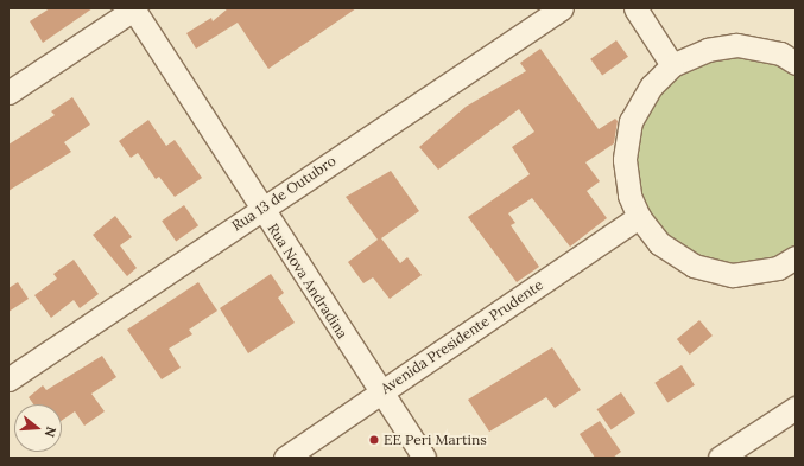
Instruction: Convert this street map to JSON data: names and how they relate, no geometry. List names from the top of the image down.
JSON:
{
  "streets": {
    "street": ["Rua 13 de Outubro", "Rua Nova Andradina", "Avenida Presidente Prudente"]
  },
  "crossings": [
    ["Rua 13 de Outubro", "Rua Nova Andradina"],
    ["Rua Nova Andradina", "Avenida Presidente Prudente"]
  ],
  "places": ["EE Peri Martins"],
  "north": "right"
}
